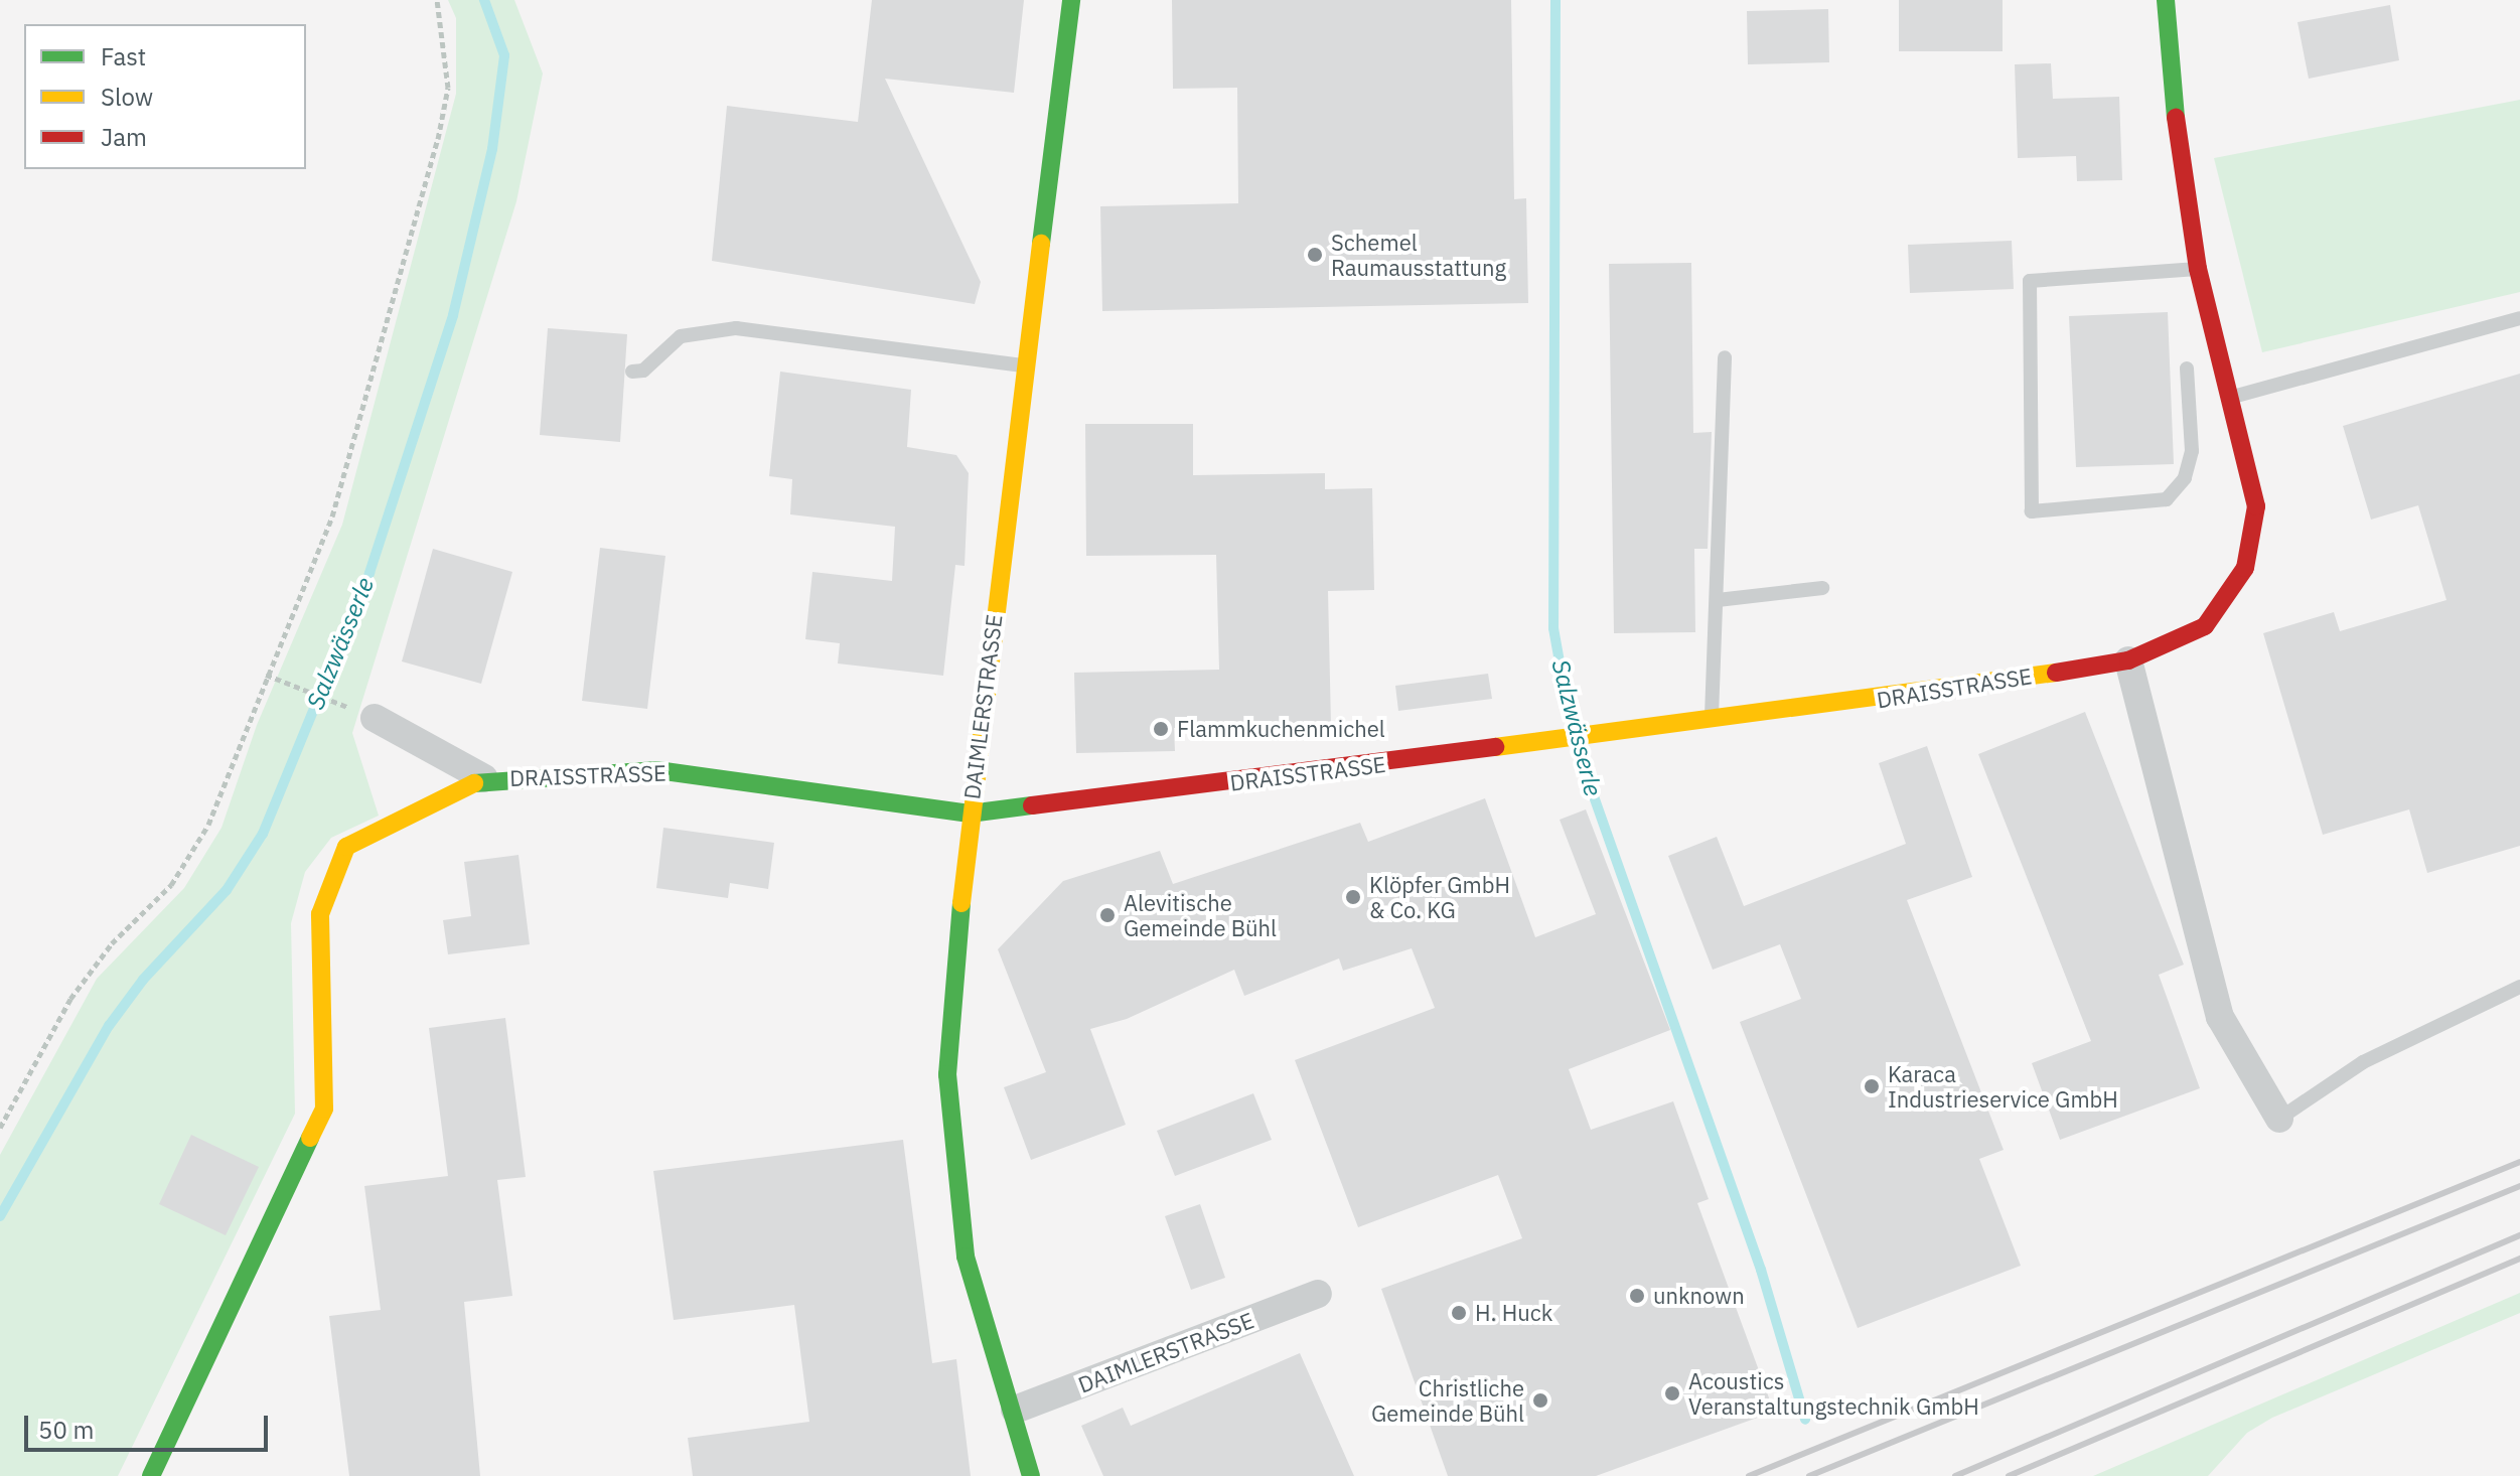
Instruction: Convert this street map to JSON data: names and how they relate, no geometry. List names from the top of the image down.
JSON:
{
  "streets": {
    "street": ["DRAISSTRASSE", "DAIMLERSTRASSE"]
  },
  "crossings": [
    ["DRAISSTRASSE", "DAIMLERSTRASSE"]
  ],
  "water": ["Salzwässerle"],
  "places": [
    "Schemel Raumausstattung",
    "Flammkuchenmichel",
    "Klöpfer GmbH & Co. KG",
    "Alevitische Gemeinde Bühl",
    "Karaca Industrieservice GmbH",
    "unknown",
    "H. Huck",
    "Acoustics Veranstaltungstechnik GmbH",
    "Christliche Gemeinde Bühl"
  ],
  "legend": ["Fast", "Slow", "Jam"],
  "scale_bar": "50 m"
}
